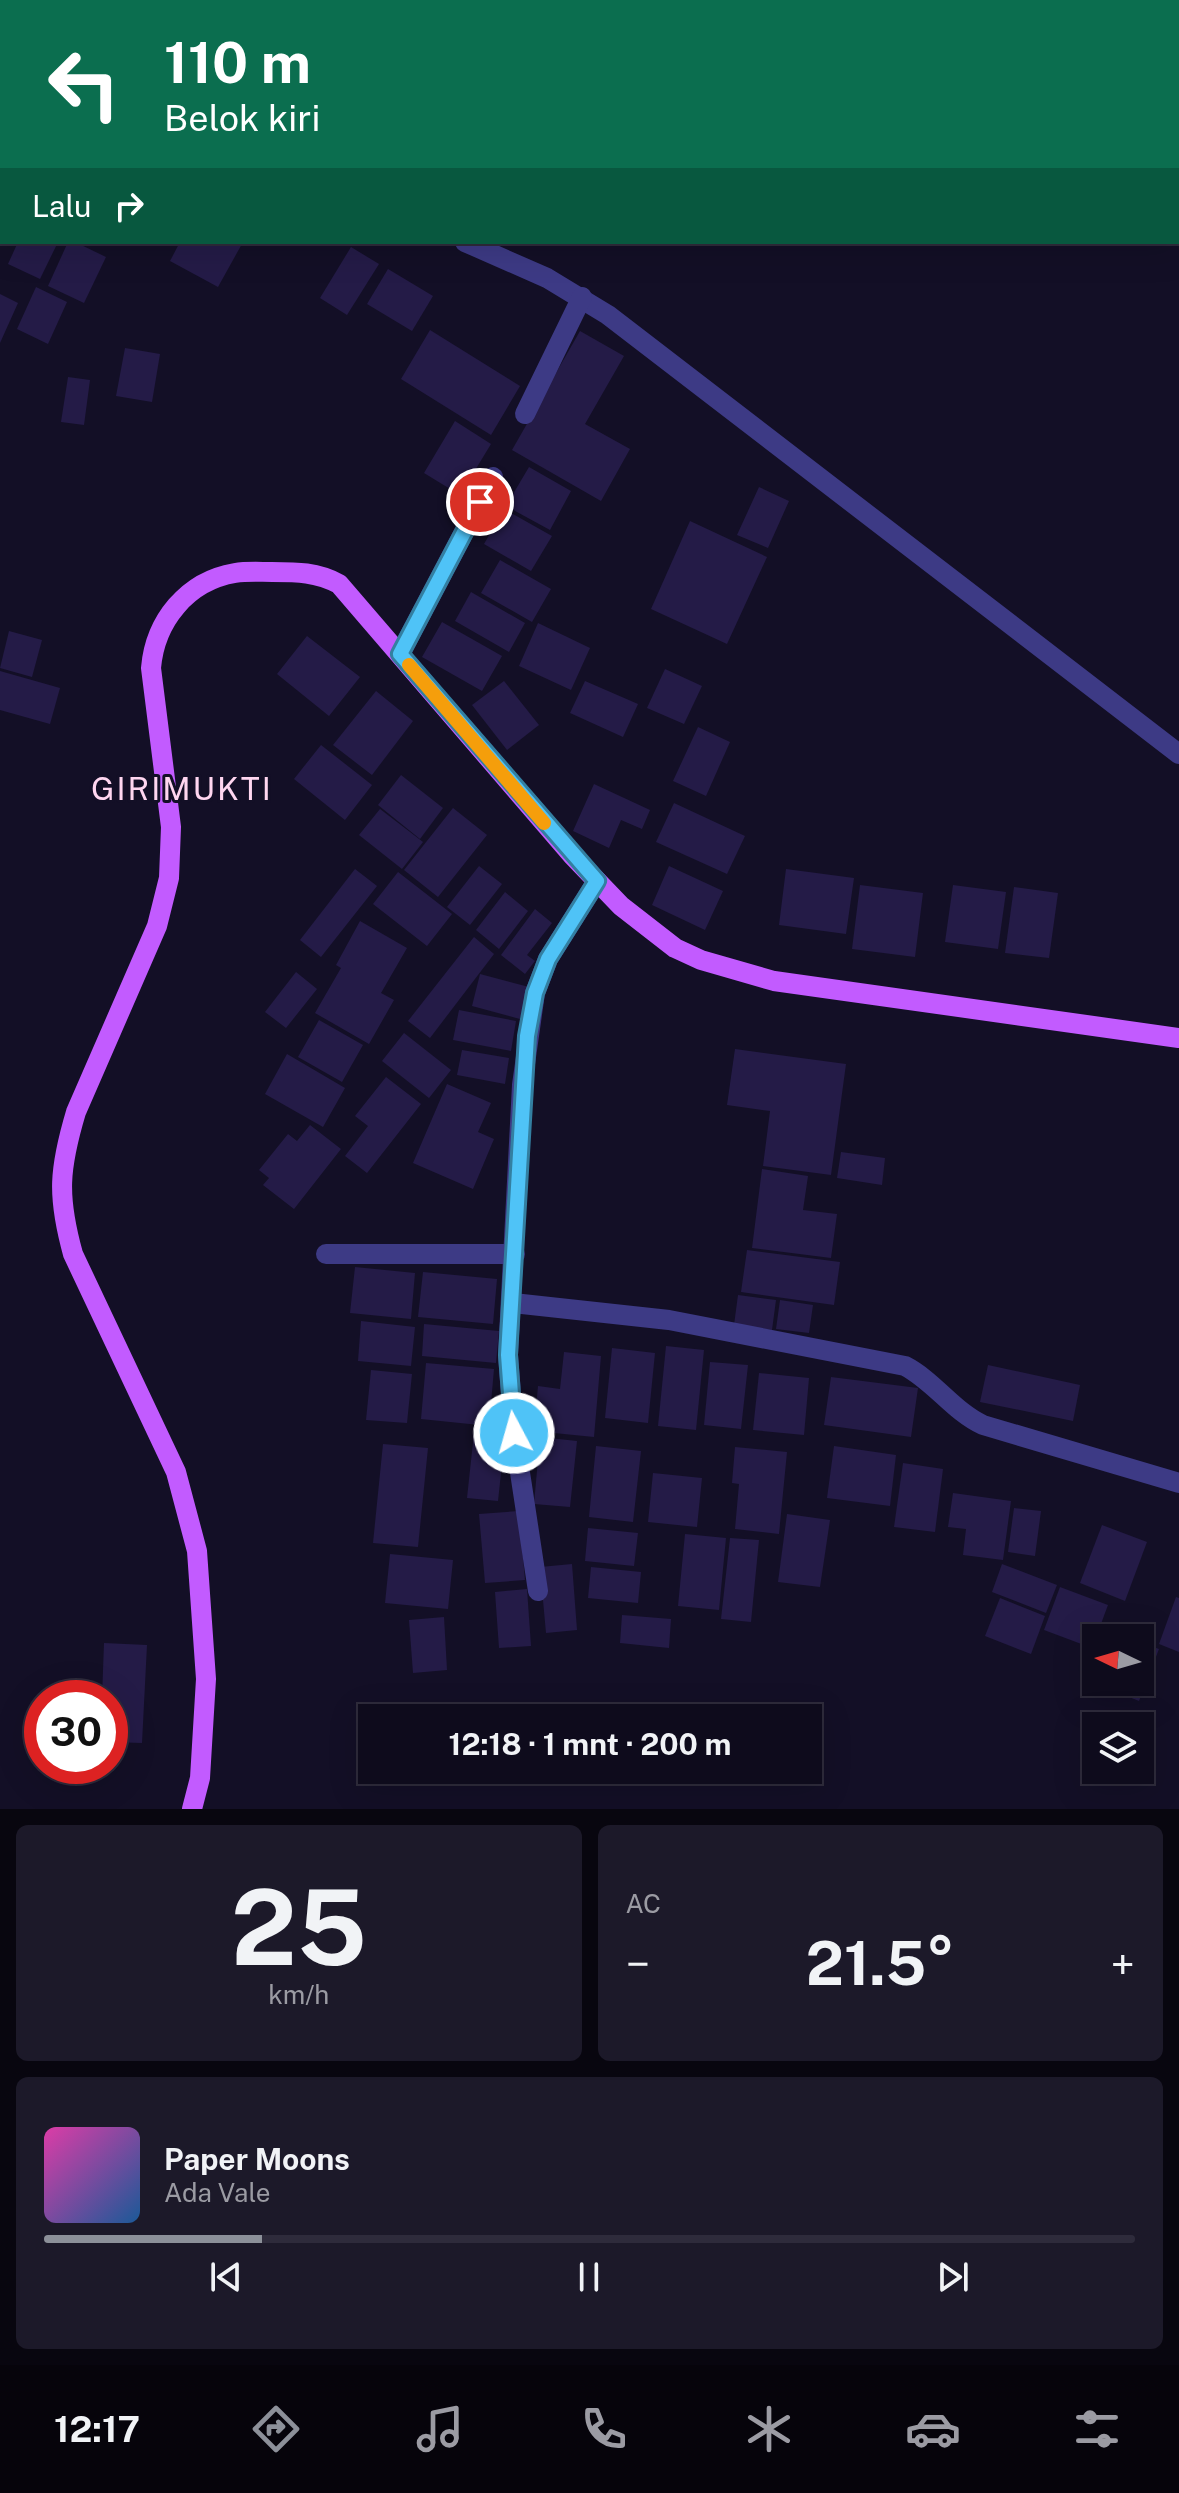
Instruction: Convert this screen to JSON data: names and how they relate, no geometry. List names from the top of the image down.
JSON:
{
  "districts": ["GIRIMUKTI"],
  "north": "left",
  "page": {
    "turn": ["110 m", "Belok kiri"],
    "then": "Lalu",
    "limit": "30",
    "trip": "12:18 · 1 mnt · 200 m",
    "tile": [
      ["25", "km/h"],
      "AC"
    ],
    "heat": ["−", "21.5°", "+"],
    "song": ["Paper Moons", "Ada Vale"],
    "tabs": "12:17"
  }
}
